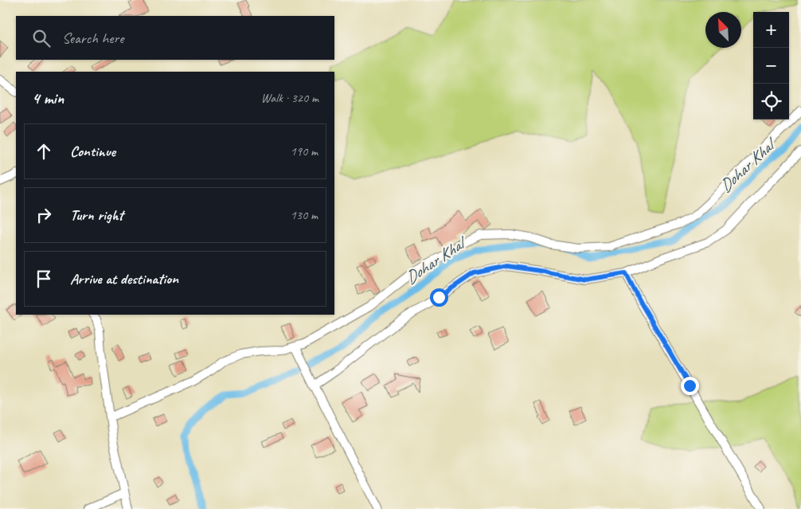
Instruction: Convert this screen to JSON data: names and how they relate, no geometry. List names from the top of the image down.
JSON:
{
  "water": ["Dohar Khal"],
  "north": "top left",
  "page": {
    "map_buttons": ["+", "−"],
    "search": "Search here",
    "heading": ["4 min", "Walk · 320 m"],
    "list": [
      ["Continue", "190 m"],
      ["Turn right", "130 m"],
      "Arrive at destination"
    ]
  }
}
